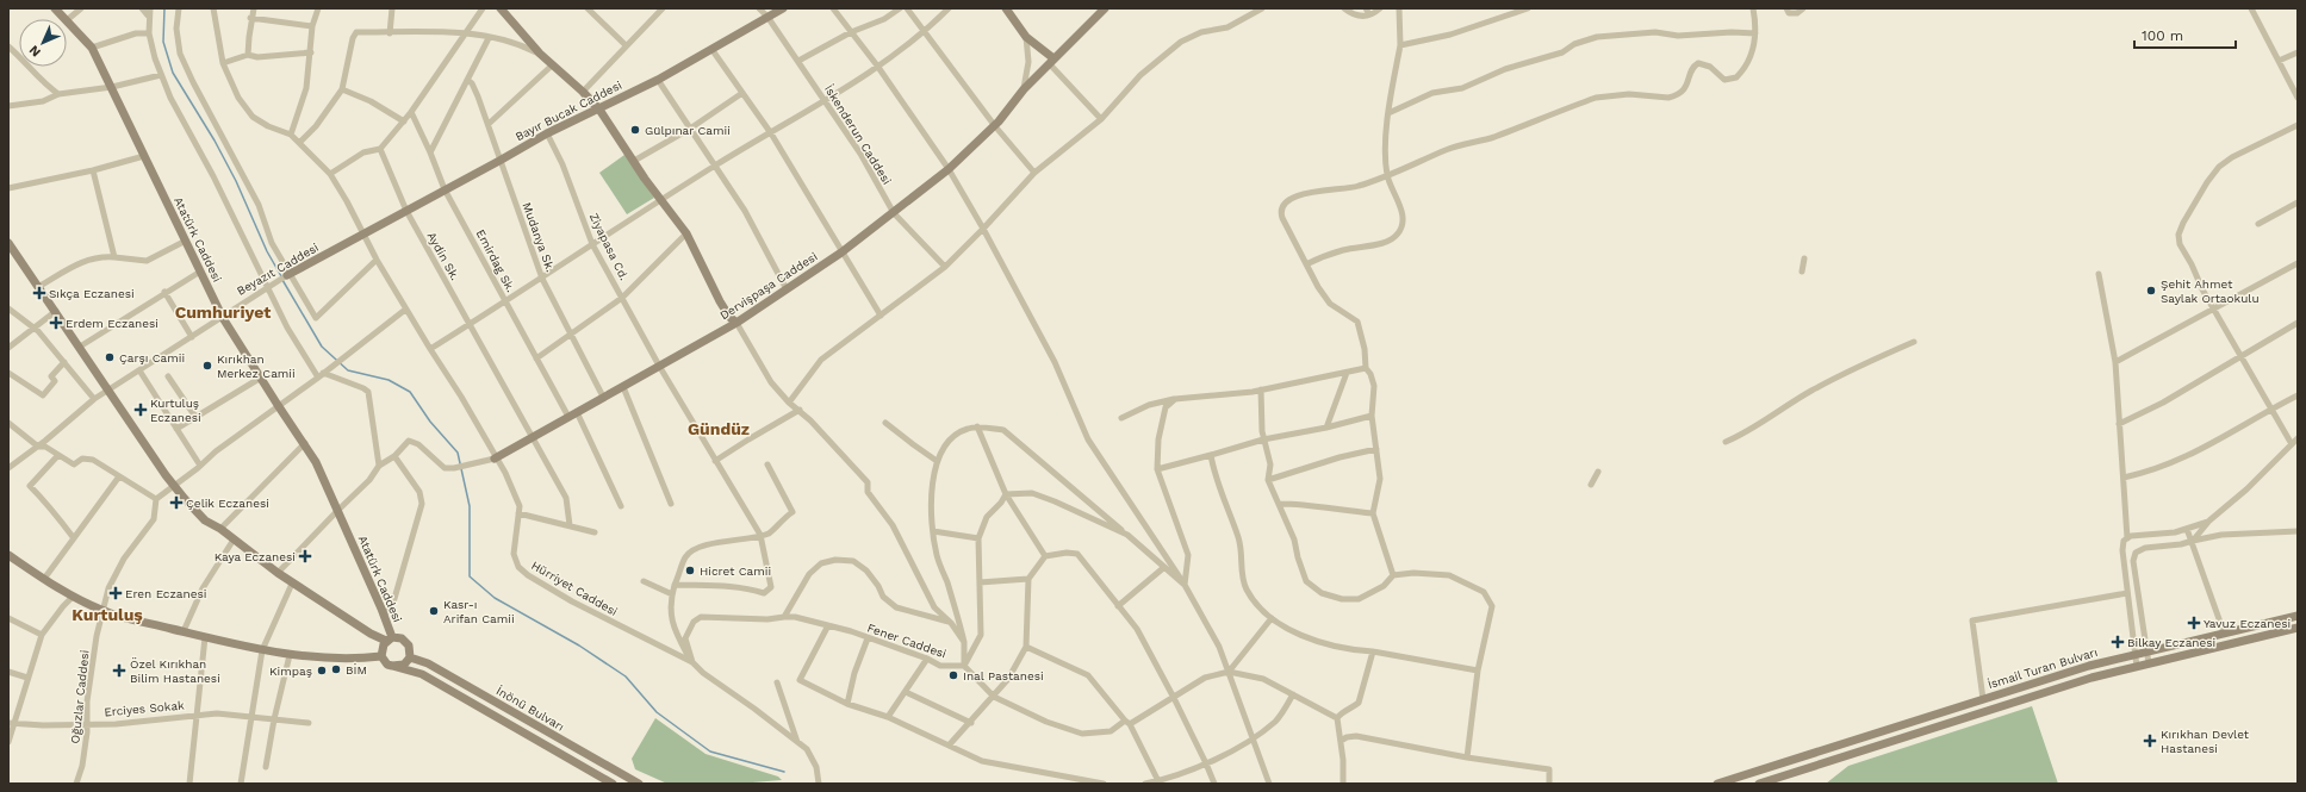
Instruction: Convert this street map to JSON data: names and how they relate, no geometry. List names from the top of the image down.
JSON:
{
  "streets": {
    "main road": [
      "Bayır Bucak Caddesi",
      "Atatürk Caddesi",
      "Beyazıt Caddesi",
      "Dervişpaşa Caddesi",
      "İsmail Turan Bulvarı",
      "İnönü Bulvarı"
    ],
    "street": [
      "İskenderun Caddesi",
      "Mudanya Sk.",
      "Ziyapasa Cd.",
      "Aydin Sk.",
      "Emirdag Sk.",
      "Hürriyet Caddesi",
      "Fener Caddesi",
      "Oğuzlar Caddesi",
      "Erciyes Sokak"
    ]
  },
  "crossings": [
    ["Bayır Bucak Caddesi", "İskenderun Caddesi"],
    ["Bayır Bucak Caddesi", "Mudanya Sk."],
    ["Bayır Bucak Caddesi", "Ziyapasa Cd."],
    ["Bayır Bucak Caddesi", "Aydin Sk."],
    ["Bayır Bucak Caddesi", "Emirdag Sk."],
    ["Bayır Bucak Caddesi", "Beyazıt Caddesi"],
    ["Bayır Bucak Caddesi", "Hürriyet Caddesi"],
    ["İskenderun Caddesi", "Dervişpaşa Caddesi"],
    ["Mudanya Sk.", "Dervişpaşa Caddesi"],
    ["Atatürk Caddesi", "Beyazıt Caddesi"],
    ["Atatürk Caddesi", "İnönü Bulvarı"],
    ["Ziyapasa Cd.", "Dervişpaşa Caddesi"],
    ["Aydin Sk.", "Dervişpaşa Caddesi"],
    ["Emirdag Sk.", "Dervişpaşa Caddesi"],
    ["Beyazıt Caddesi", "Hürriyet Caddesi"],
    ["Dervişpaşa Caddesi", "Hürriyet Caddesi"],
    ["Hürriyet Caddesi", "Fener Caddesi"],
    ["Oğuzlar Caddesi", "Erciyes Sokak"]
  ],
  "districts": ["Cumhuriyet", "Gündüz", "Kurtuluş"],
  "places": {
    "other": [
      "Gülpınar Camii",
      "Şehit Ahmet Saylak Ortaokulu",
      "Çarşı Camii",
      "Kırıkhan Merkez Camii",
      "Hicret Camii",
      "Kasr-ı Arifan Camii",
      "BİM",
      "Kimpaş",
      "Inal Pastanesi"
    ],
    "health": [
      "Sıkça Eczanesi",
      "Erdem Eczanesi",
      "Kurtuluş Eczanesi",
      "Çelik Eczanesi",
      "Kaya Eczanesi",
      "Eren Eczanesi",
      "Yavuz Eczanesi",
      "Bilkay Eczanesi",
      "Özel Kırıkhan Bilim Hastanesi",
      "Kırıkhan Devlet Hastanesi"
    ]
  },
  "scale_bar": "100 m",
  "north": "bottom left"
}
